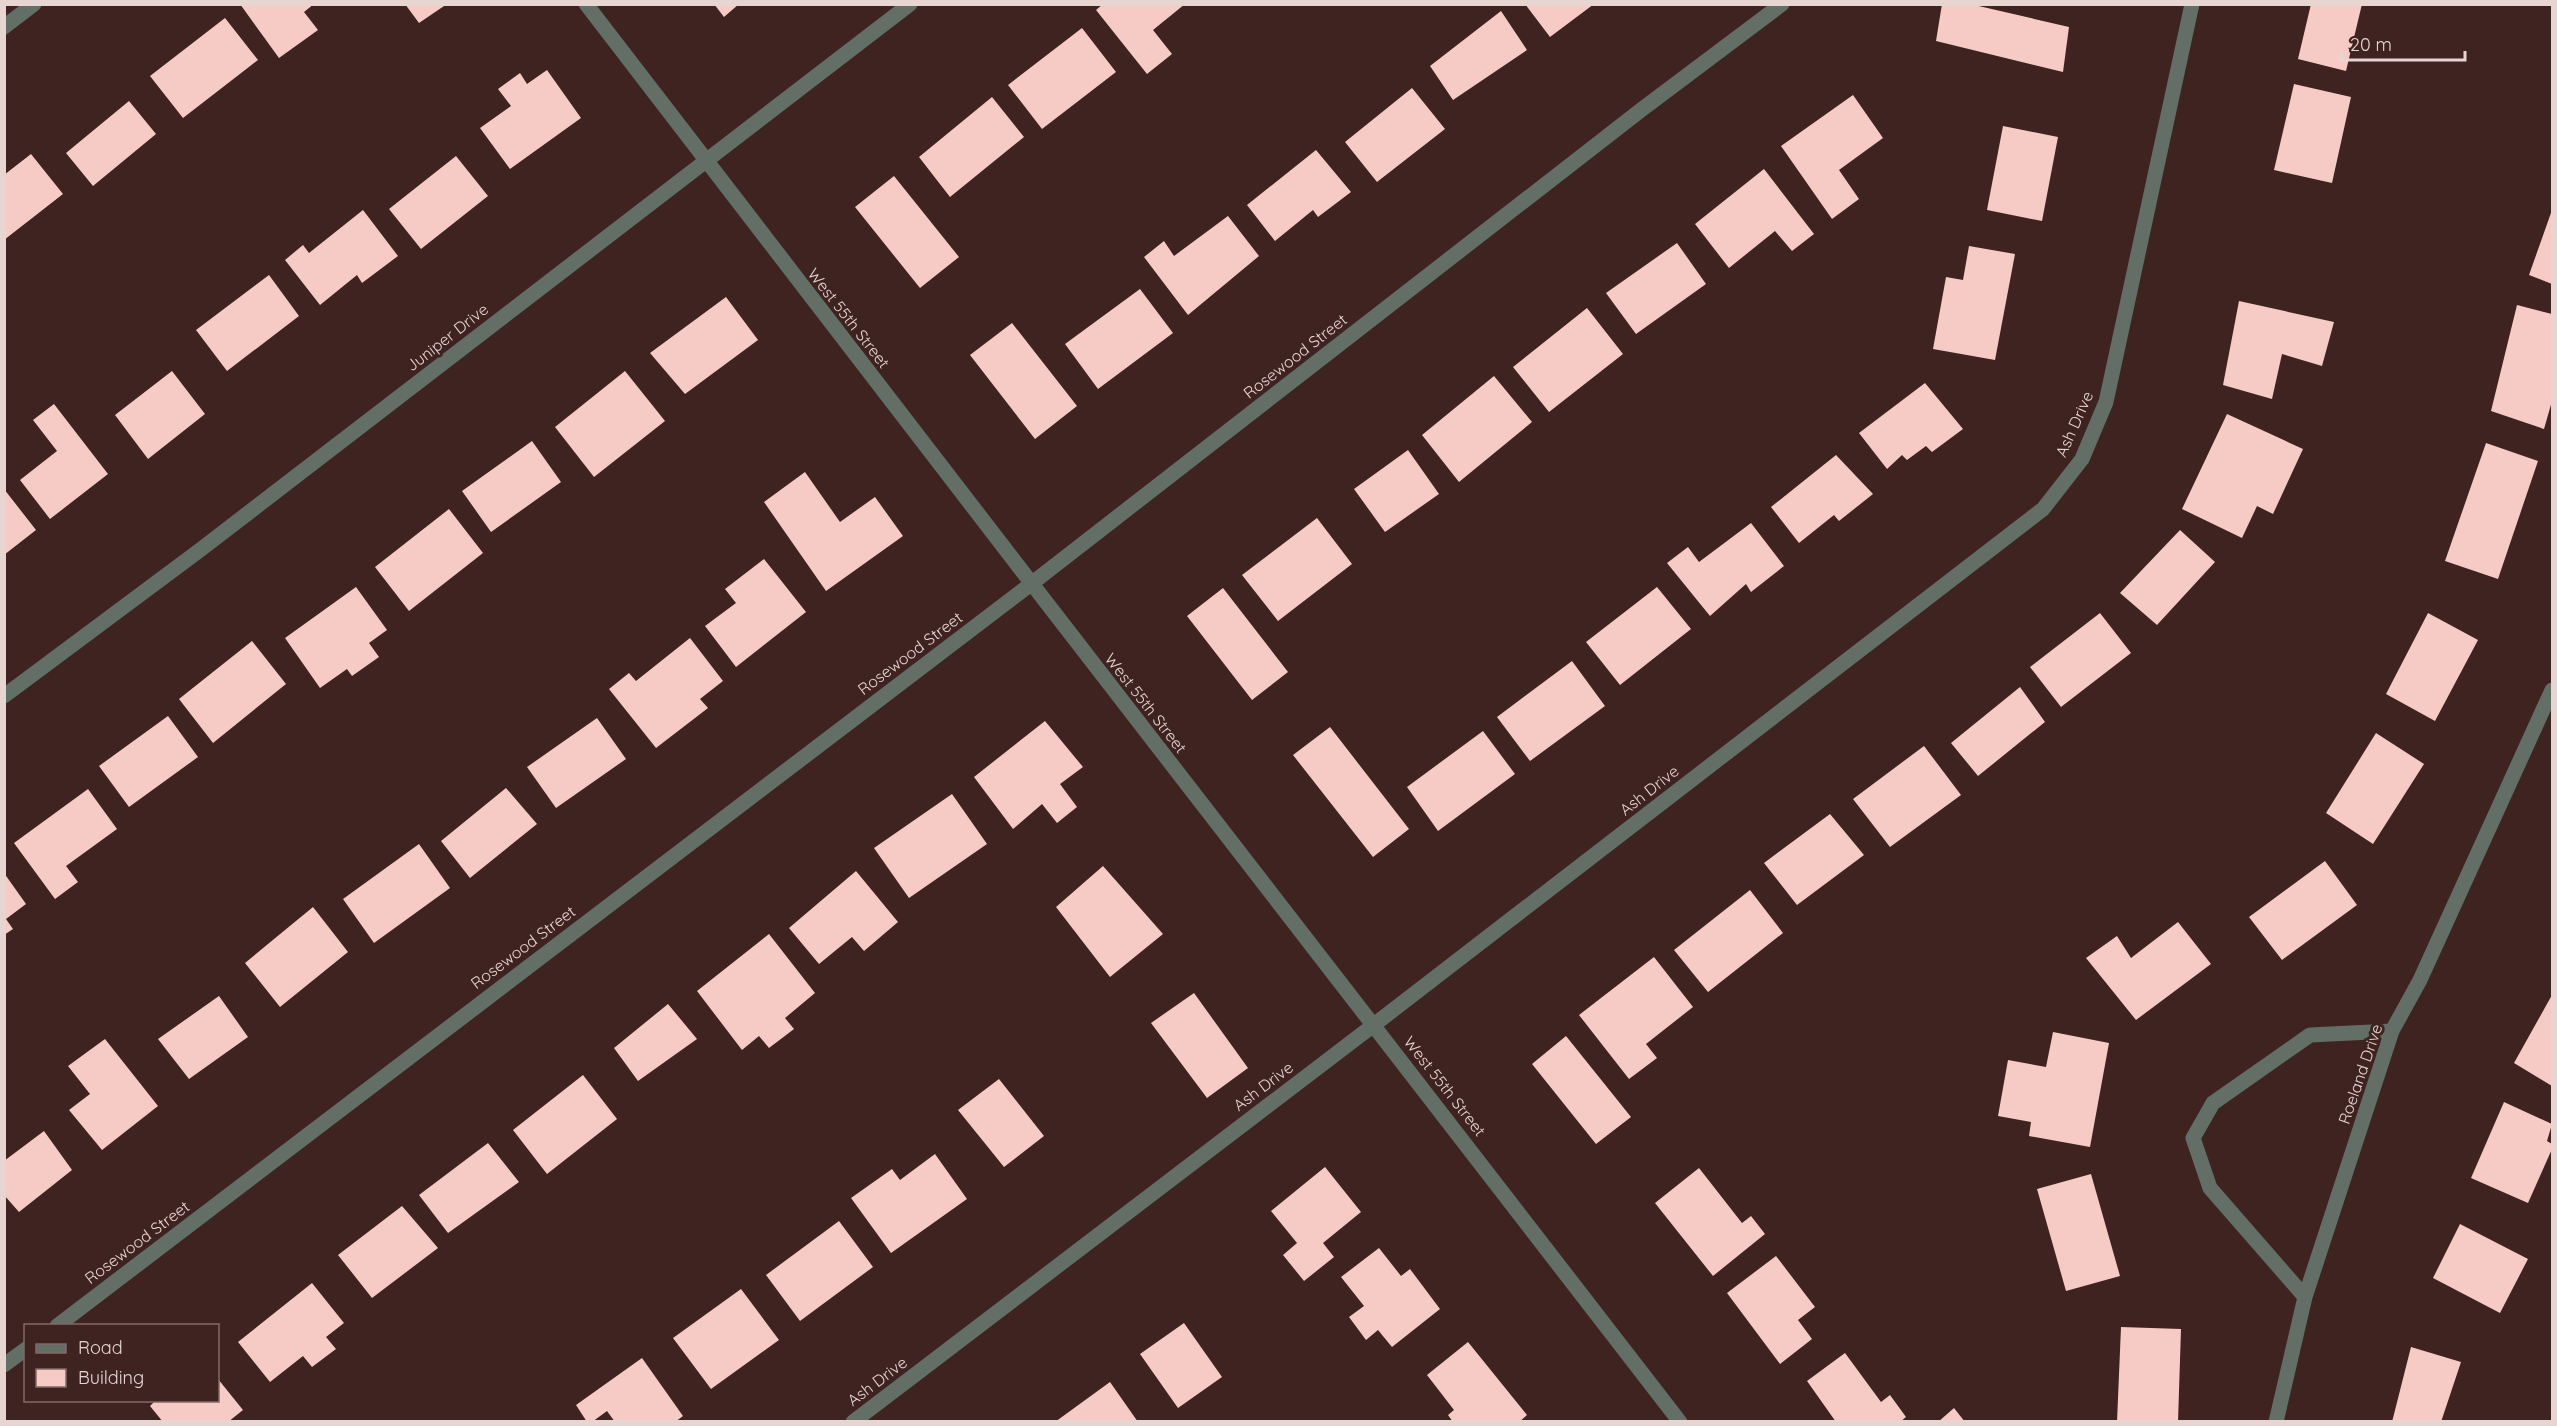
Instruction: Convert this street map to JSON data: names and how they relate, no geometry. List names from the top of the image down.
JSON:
{
  "streets": {
    "street": [
      "West 55th Street",
      "Juniper Drive",
      "Rosewood Street",
      "Ash Drive",
      "Roeland Drive"
    ]
  },
  "crossings": [
    ["West 55th Street", "Juniper Drive"],
    ["West 55th Street", "Rosewood Street"],
    ["West 55th Street", "Ash Drive"]
  ],
  "legend": ["Road", "Building"],
  "scale_bar": "20 m"
}
